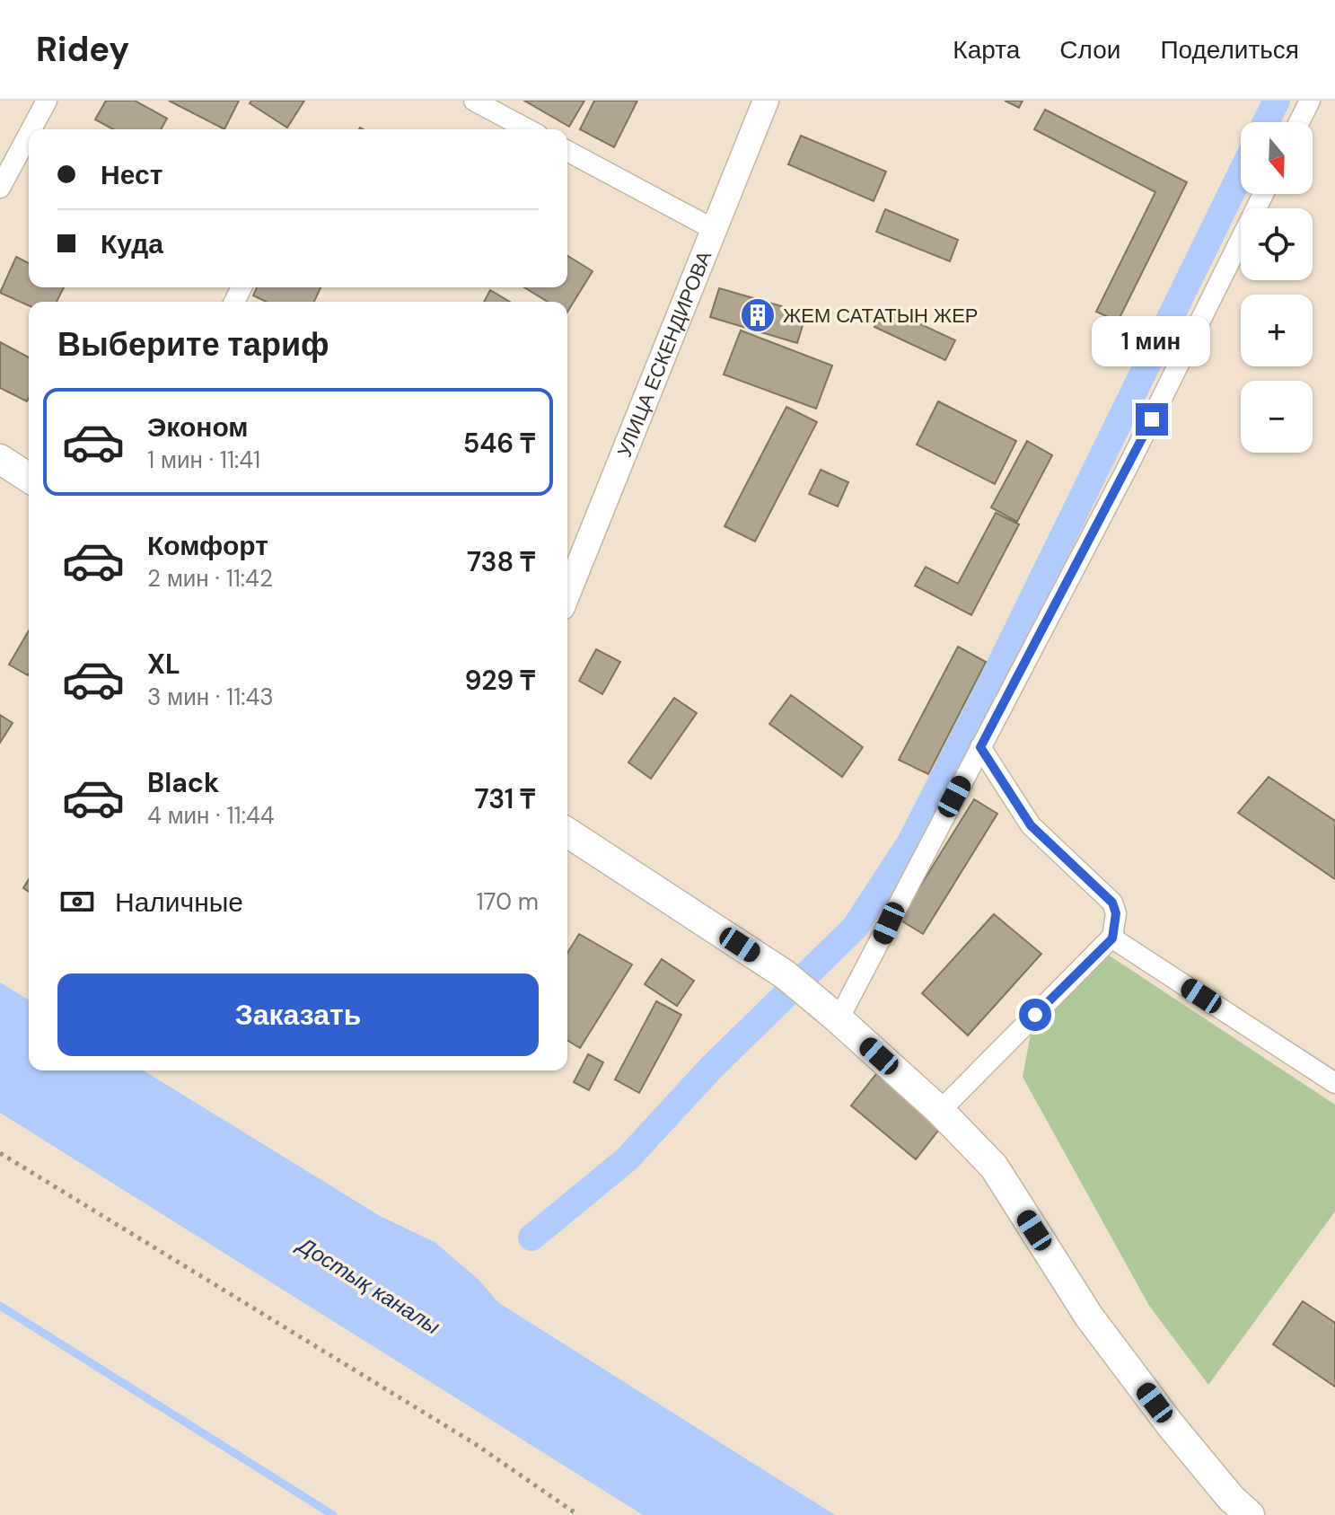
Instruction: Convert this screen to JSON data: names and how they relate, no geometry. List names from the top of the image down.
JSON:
{
  "streets": {
    "street": ["УЛИЦА ЕСКЕНДИРОВА"]
  },
  "water": ["Достық каналы"],
  "places": {
    "building": ["ЖЕМ САТАТЫН ЖЕР"]
  },
  "north": "bottom",
  "page": {
    "header": "Ridey",
    "nav": ["Карта", "Слои", "Поделиться"],
    "map_buttons": ["+", "−"],
    "banner": ["Нест", "Куда"],
    "heading": "Выберите тариф",
    "bubble": "1 мин",
    "list": [
      {
        "name": "Эконом",
        "note": "1 мин · 11:41",
        "value": "546 ₸"
      },
      {
        "name": "Комфорт",
        "note": "2 мин · 11:42",
        "value": "738 ₸"
      },
      {
        "name": "XL",
        "note": "3 мин · 11:43",
        "value": "929 ₸"
      },
      {
        "name": "Black",
        "note": "4 мин · 11:44",
        "value": "731 ₸"
      }
    ],
    "pay": ["Наличные", "170 m"],
    "buttons": "Заказать"
  }
}
